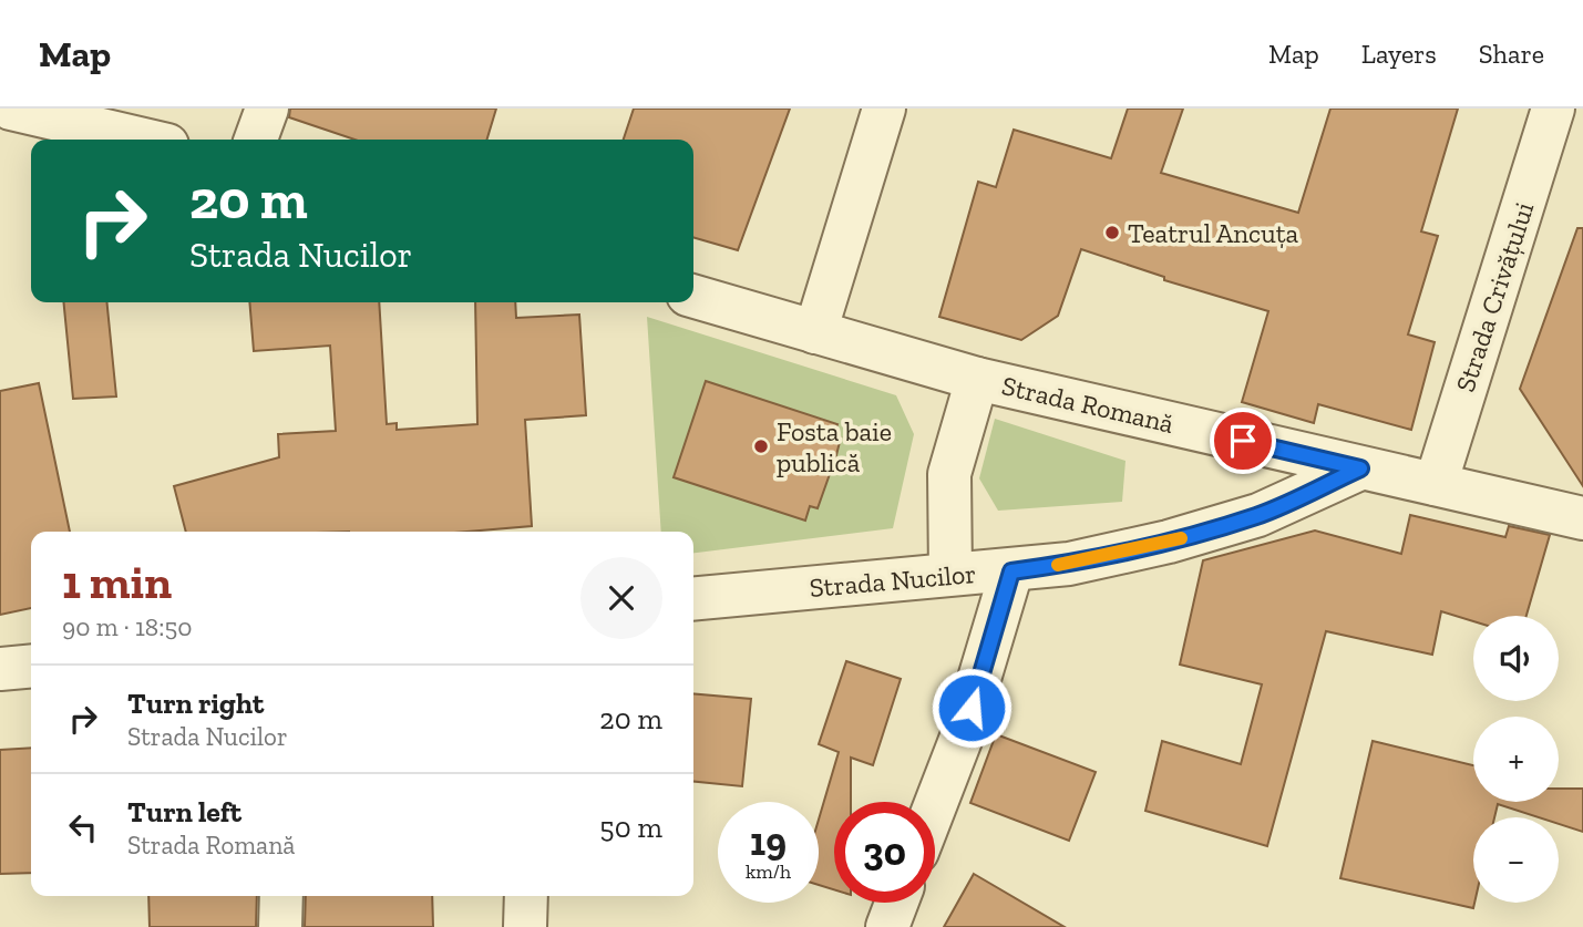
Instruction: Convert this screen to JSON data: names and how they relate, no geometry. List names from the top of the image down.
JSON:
{
  "streets": {
    "street": ["Strada Crivățului", "Strada Romană", "Strada Nucilor"]
  },
  "crossings": [
    ["Strada Crivățului", "Strada Romană"],
    ["Strada Romană", "Strada Nucilor"]
  ],
  "places": ["Teatrul Ancuța", "Fosta baie publică"],
  "page": {
    "header": "Map",
    "nav": ["Map", "Layers", "Share"],
    "turn": ["20 m", "Strada Nucilor"],
    "heading": ["1 min", "90 m · 18:50"],
    "map_buttons": ["+", "−"],
    "list": [
      {
        "name": "Turn right",
        "note": "Strada Nucilor",
        "value": "20 m"
      },
      {
        "name": "Turn left",
        "note": "Strada Romană",
        "value": "50 m"
      }
    ],
    "speed": "19 km/h",
    "limit": "30"
  }
}
